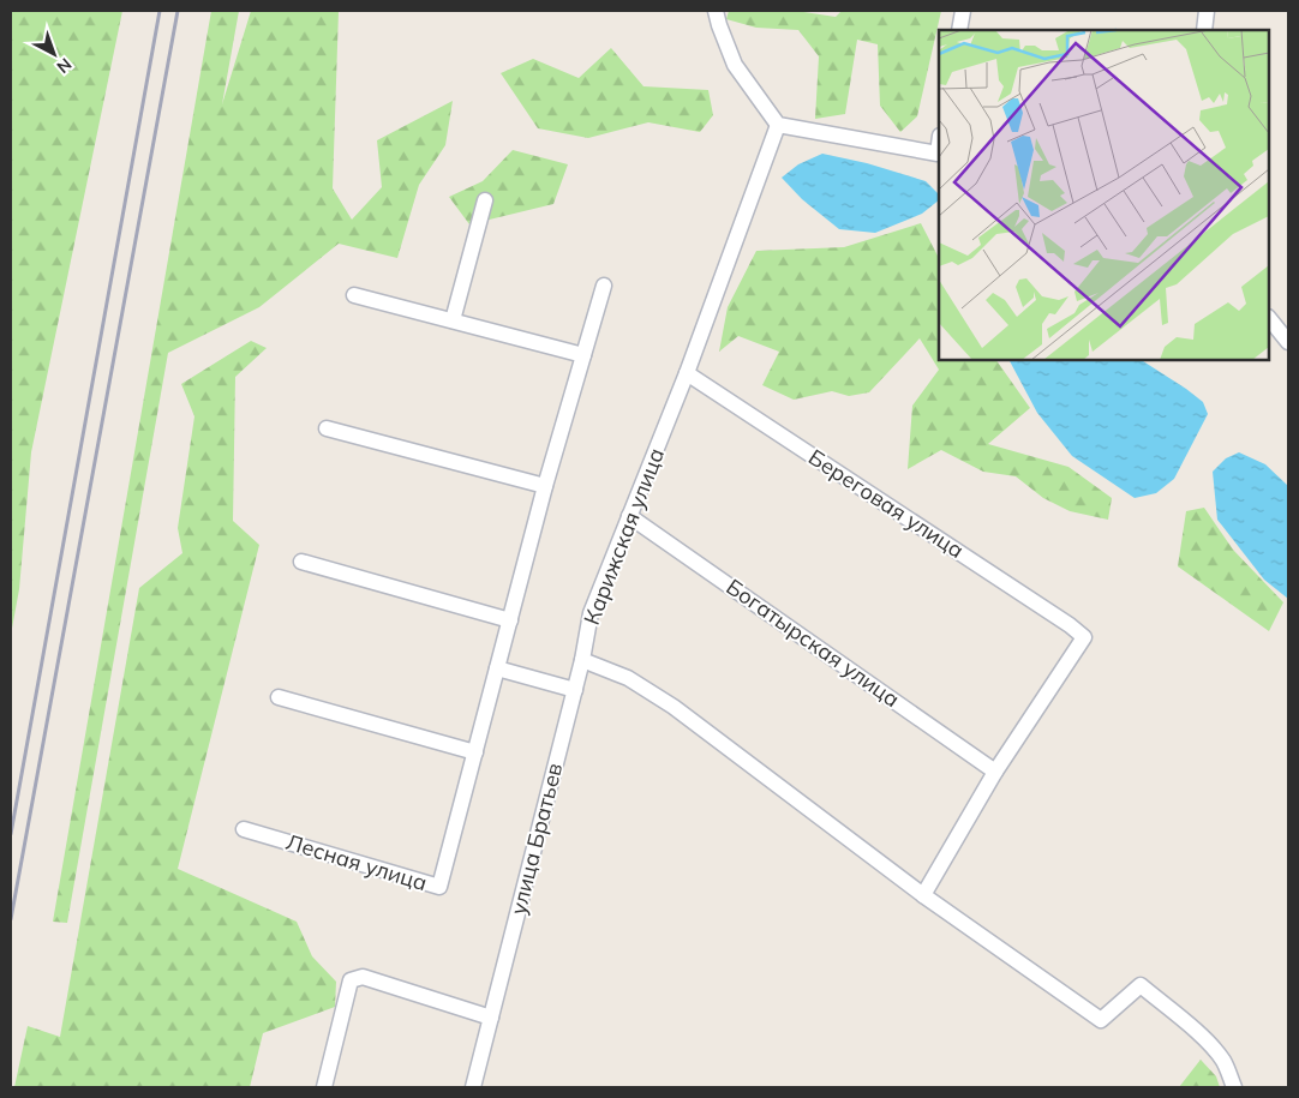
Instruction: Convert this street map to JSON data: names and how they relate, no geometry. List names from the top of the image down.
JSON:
{
  "streets": {
    "street": [
      "Береговая улица",
      "Карижская улица",
      "Богатырская улица",
      "улица Братьев",
      "Лесная улица"
    ]
  },
  "crossings": [
    ["Береговая улица", "Карижская улица"],
    ["Береговая улица", "Богатырская улица"],
    ["Карижская улица", "Богатырская улица"],
    ["Карижская улица", "улица Братьев"]
  ],
  "north": "bottom right"
}
